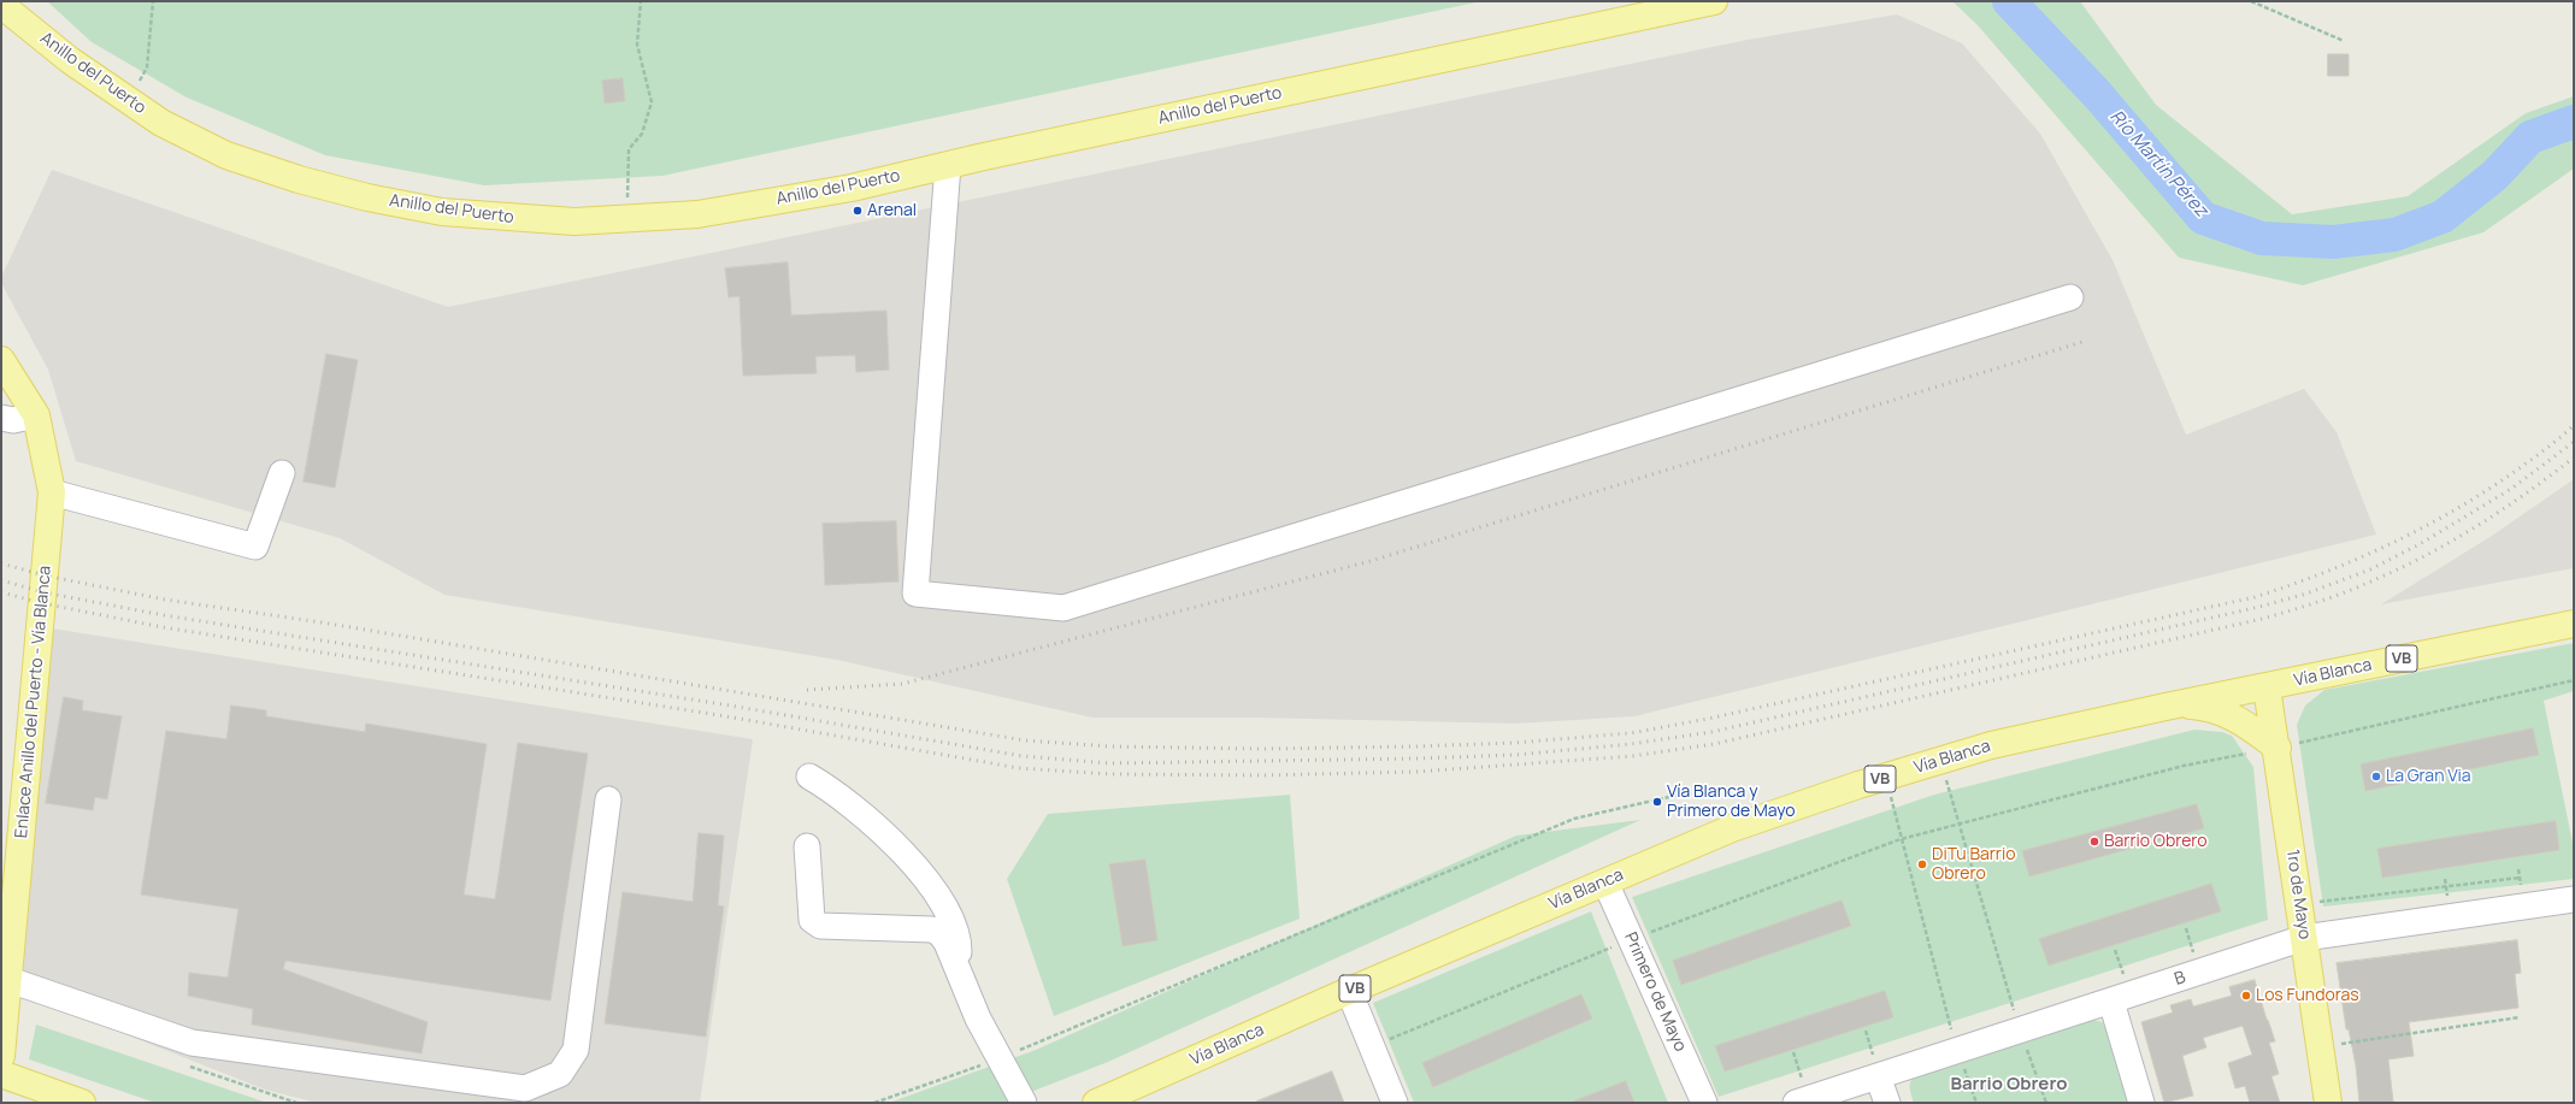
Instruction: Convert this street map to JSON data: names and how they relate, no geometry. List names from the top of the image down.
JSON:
{
  "streets": {
    "main road": [
      "Anillo del Puerto",
      "VB",
      "Vía Blanca",
      "Enlace Anillo del Puerto - Vía Blanca",
      "1ro de Mayo"
    ],
    "street": ["B", "Primero de Mayo"]
  },
  "crossings": [
    ["Vía Blanca", "1ro de Mayo"],
    ["Vía Blanca", "Primero de Mayo"],
    ["1ro de Mayo", "B"]
  ],
  "districts": ["Barrio Obrero"],
  "water": ["Río Martín Pérez"],
  "places": [
    "Arenal",
    "La Gran Via",
    "Vía Blanca y Primero de Mayo",
    "Barrio Obrero",
    "DiTu Barrio Obrero",
    "Los Fundoras"
  ]
}
